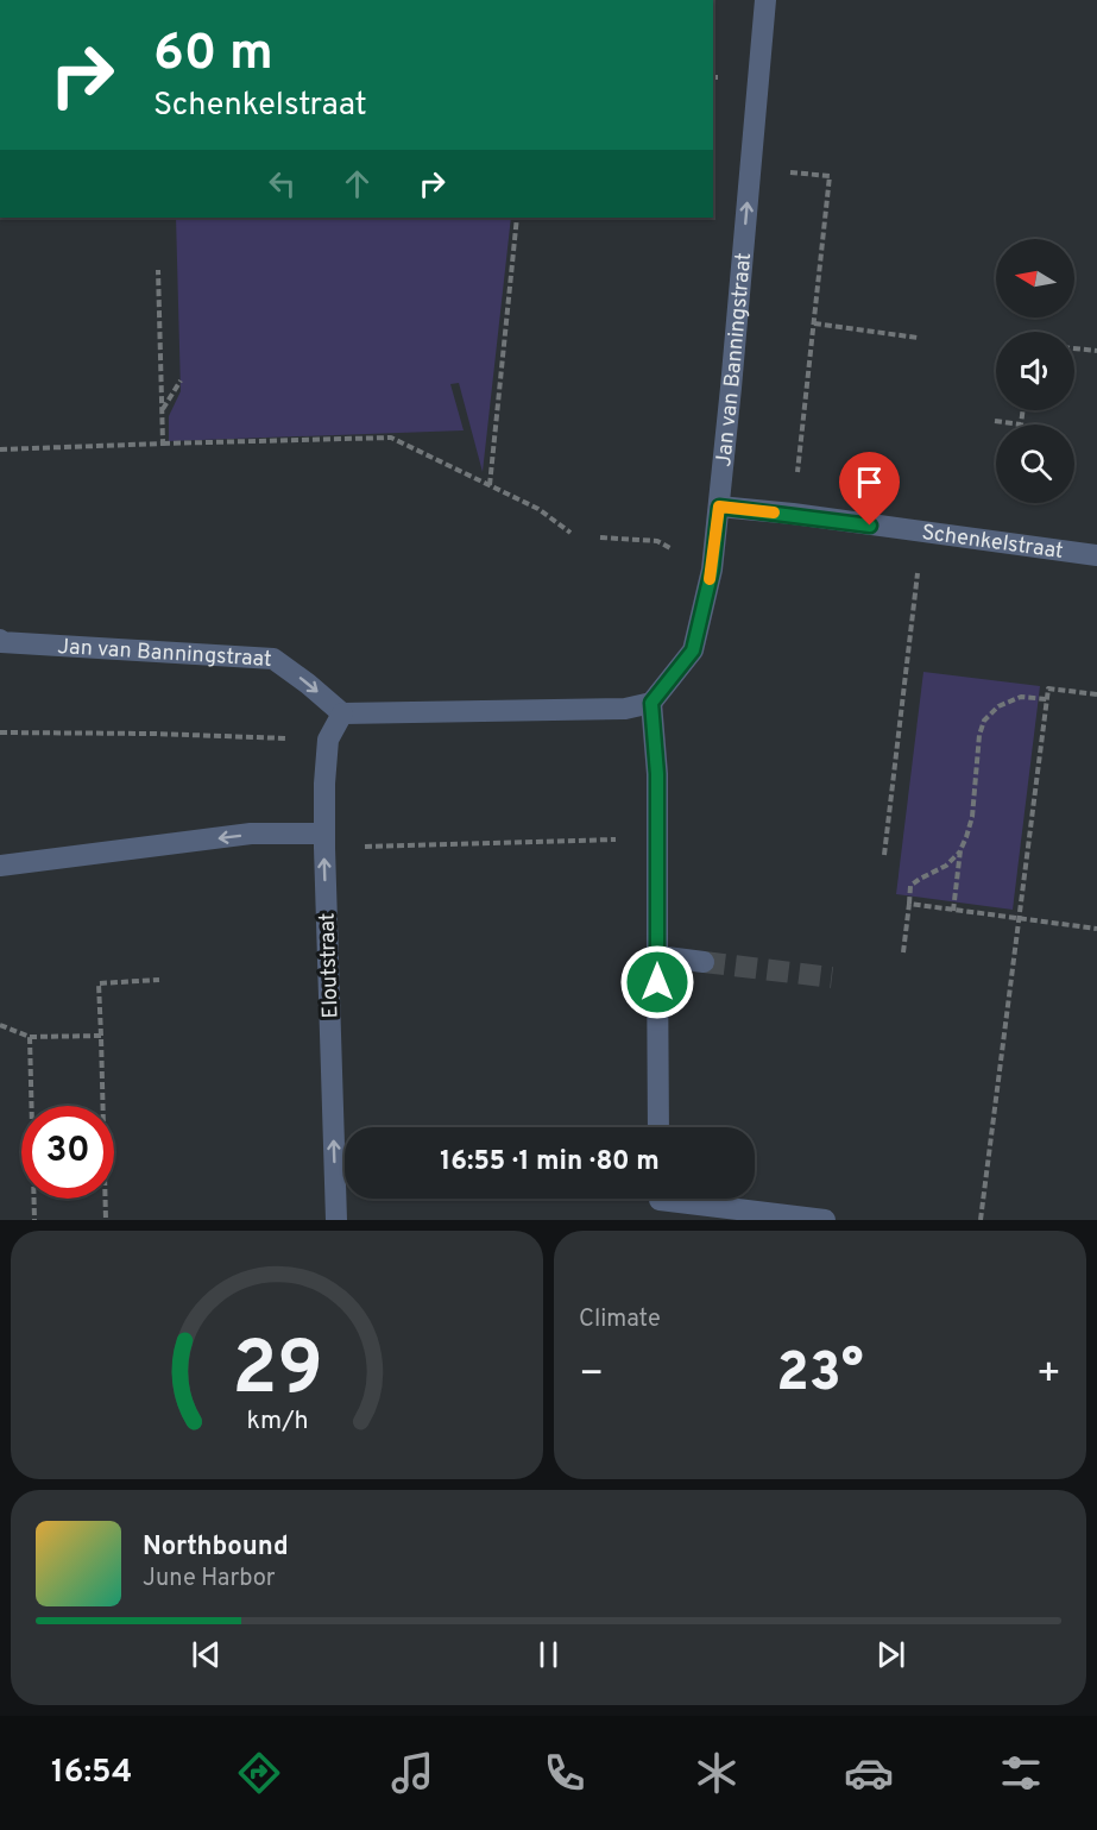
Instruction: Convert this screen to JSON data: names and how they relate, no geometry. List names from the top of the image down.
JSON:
{
  "streets": {
    "street": ["Jan van Banningstraat", "Schenkelstraat", "Eloutstraat"]
  },
  "crossings": [
    ["Jan van Banningstraat", "Schenkelstraat"],
    ["Jan van Banningstraat", "Eloutstraat"]
  ],
  "one_way": ["Eloutstraat"],
  "north": "left",
  "page": {
    "turn": ["60 m", "Schenkelstraat"],
    "limit": "30",
    "trip": "16:55 · 1 min · 80 m",
    "tile": "Climate",
    "heat": ["−", "23°", "+"],
    "song": ["Northbound", "June Harbor"],
    "tabs": "16:54",
    "gauge": ["29", "km/h"]
  }
}
